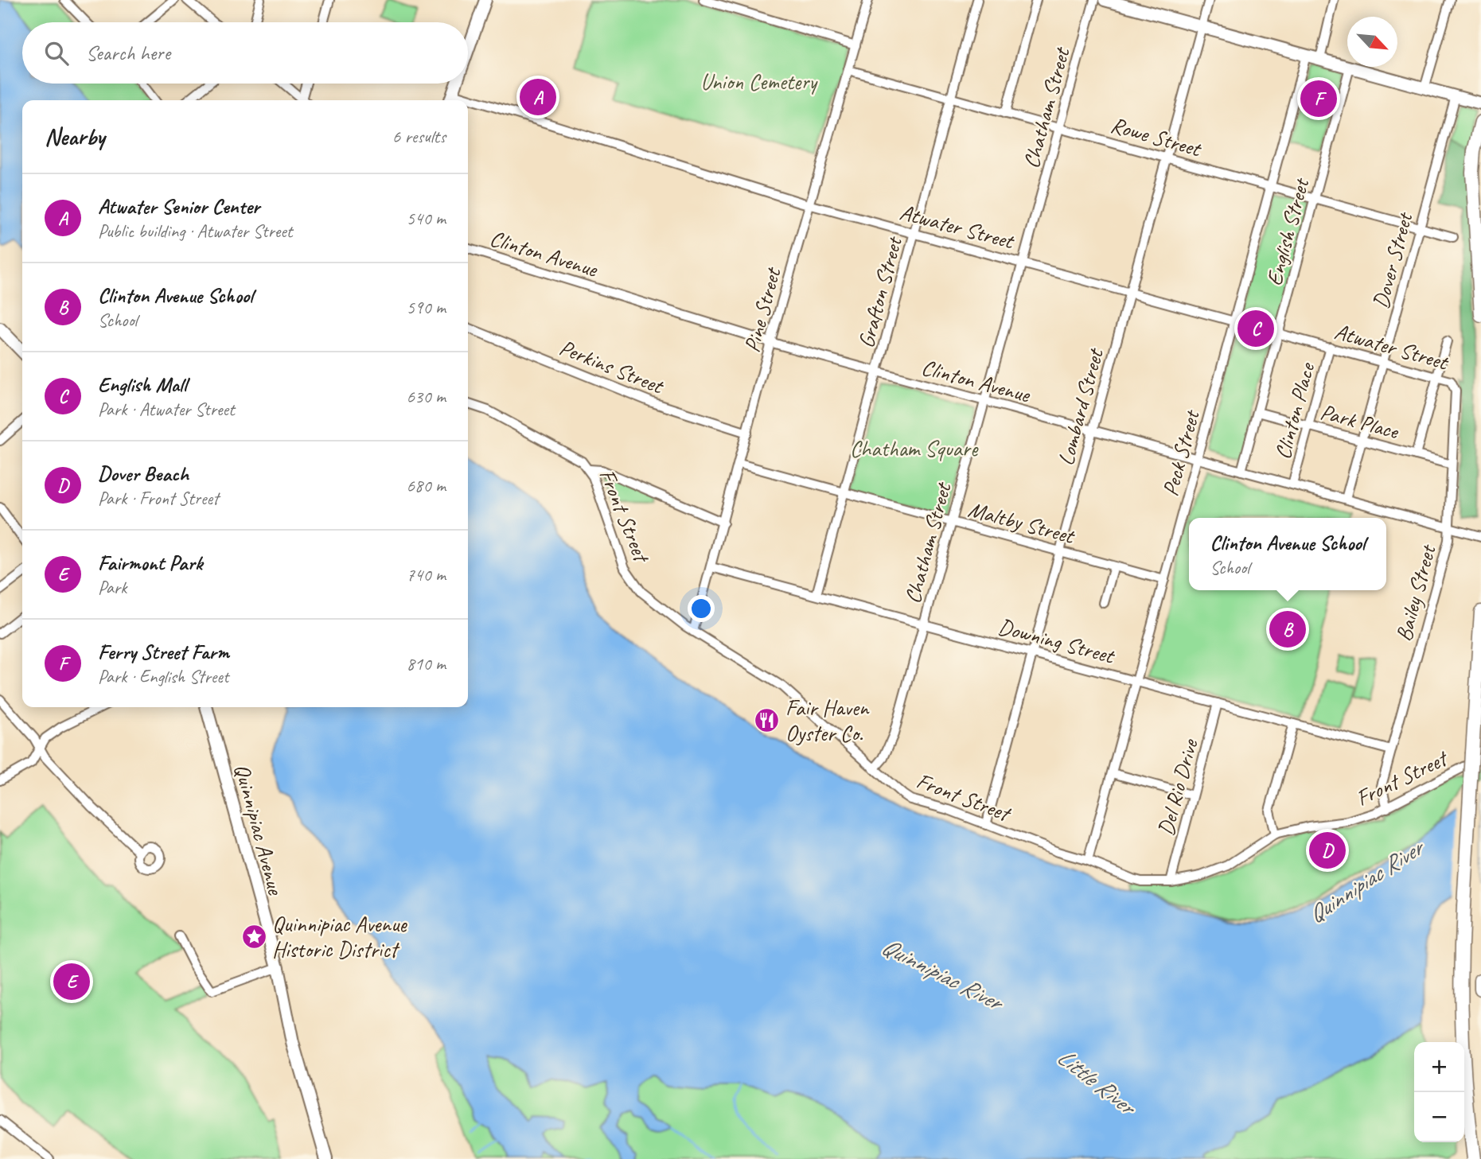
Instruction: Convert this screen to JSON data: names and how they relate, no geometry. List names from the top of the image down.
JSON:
{
  "streets": {
    "main road": ["Quinnipiac Avenue"],
    "street": [
      "Chatham Street",
      "Rowe Street",
      "Atwater Street",
      "English Street",
      "Clinton Avenue",
      "Dover Street",
      "Grafton Street",
      "Pine Street",
      "Perkins Street",
      "Lombard Street",
      "Clinton Place",
      "Park Place",
      "Peck Street",
      "Front Street",
      "Maltby Street",
      "Bailey Street",
      "Downing Street",
      "Del Rio Drive"
    ]
  },
  "crossings": [
    ["Chatham Street", "Rowe Street"],
    ["Chatham Street", "Atwater Street"],
    ["Chatham Street", "Clinton Avenue"],
    ["Chatham Street", "Front Street"],
    ["Chatham Street", "Maltby Street"],
    ["Chatham Street", "Downing Street"],
    ["Rowe Street", "English Street"],
    ["Rowe Street", "Dover Street"],
    ["Rowe Street", "Grafton Street"],
    ["Rowe Street", "Pine Street"],
    ["Rowe Street", "Lombard Street"],
    ["Rowe Street", "Peck Street"],
    ["Atwater Street", "English Street"],
    ["Atwater Street", "Dover Street"],
    ["Atwater Street", "Grafton Street"],
    ["Atwater Street", "Pine Street"],
    ["Atwater Street", "Lombard Street"],
    ["Atwater Street", "Clinton Place"],
    ["Atwater Street", "Peck Street"],
    ["Atwater Street", "Bailey Street"],
    ["English Street", "Clinton Avenue"],
    ["English Street", "Park Place"],
    ["Clinton Avenue", "Dover Street"],
    ["Clinton Avenue", "Grafton Street"],
    ["Clinton Avenue", "Pine Street"],
    ["Clinton Avenue", "Lombard Street"],
    ["Clinton Avenue", "Clinton Place"],
    ["Clinton Avenue", "Peck Street"],
    ["Clinton Avenue", "Bailey Street"],
    ["Dover Street", "Park Place"],
    ["Grafton Street", "Maltby Street"],
    ["Grafton Street", "Downing Street"],
    ["Pine Street", "Perkins Street"],
    ["Pine Street", "Front Street"],
    ["Pine Street", "Maltby Street"],
    ["Pine Street", "Downing Street"],
    ["Lombard Street", "Front Street"],
    ["Lombard Street", "Maltby Street"],
    ["Lombard Street", "Downing Street"],
    ["Clinton Place", "Park Place"],
    ["Park Place", "Bailey Street"],
    ["Peck Street", "Front Street"],
    ["Peck Street", "Maltby Street"],
    ["Peck Street", "Downing Street"],
    ["Front Street", "Bailey Street"],
    ["Front Street", "Del Rio Drive"],
    ["Bailey Street", "Downing Street"],
    ["Downing Street", "Del Rio Drive"]
  ],
  "water": ["Quinnipiac River", "Little River"],
  "parks": ["Union Cemetery", "Chatham Square"],
  "places": {
    "restaurant": ["Fair Haven Oyster Co."],
    "place": ["Quinnipiac Avenue Historic District"]
  },
  "north": "bottom right",
  "page": {
    "search": "Search here",
    "pins": [
      "A",
      "F",
      "C",
      "B",
      "D",
      "E"
    ],
    "heading": ["Nearby", "6 results"],
    "list": [
      {
        "mark": "A",
        "name": "Atwater Senior Center",
        "note": "Public building · Atwater Street",
        "value": "540 m"
      },
      {
        "mark": "B",
        "name": "Clinton Avenue School",
        "note": "School",
        "value": "590 m"
      },
      {
        "mark": "C",
        "name": "English Mall",
        "note": "Park · Atwater Street",
        "value": "630 m"
      },
      {
        "mark": "D",
        "name": "Dover Beach",
        "note": "Park · Front Street",
        "value": "680 m"
      },
      {
        "mark": "E",
        "name": "Fairmont Park",
        "note": "Park",
        "value": "740 m"
      },
      {
        "mark": "F",
        "name": "Ferry Street Farm",
        "note": "Park · English Street",
        "value": "810 m"
      }
    ],
    "popup": ["Clinton Avenue School", "School"],
    "map_buttons": ["+", "−"]
  }
}
